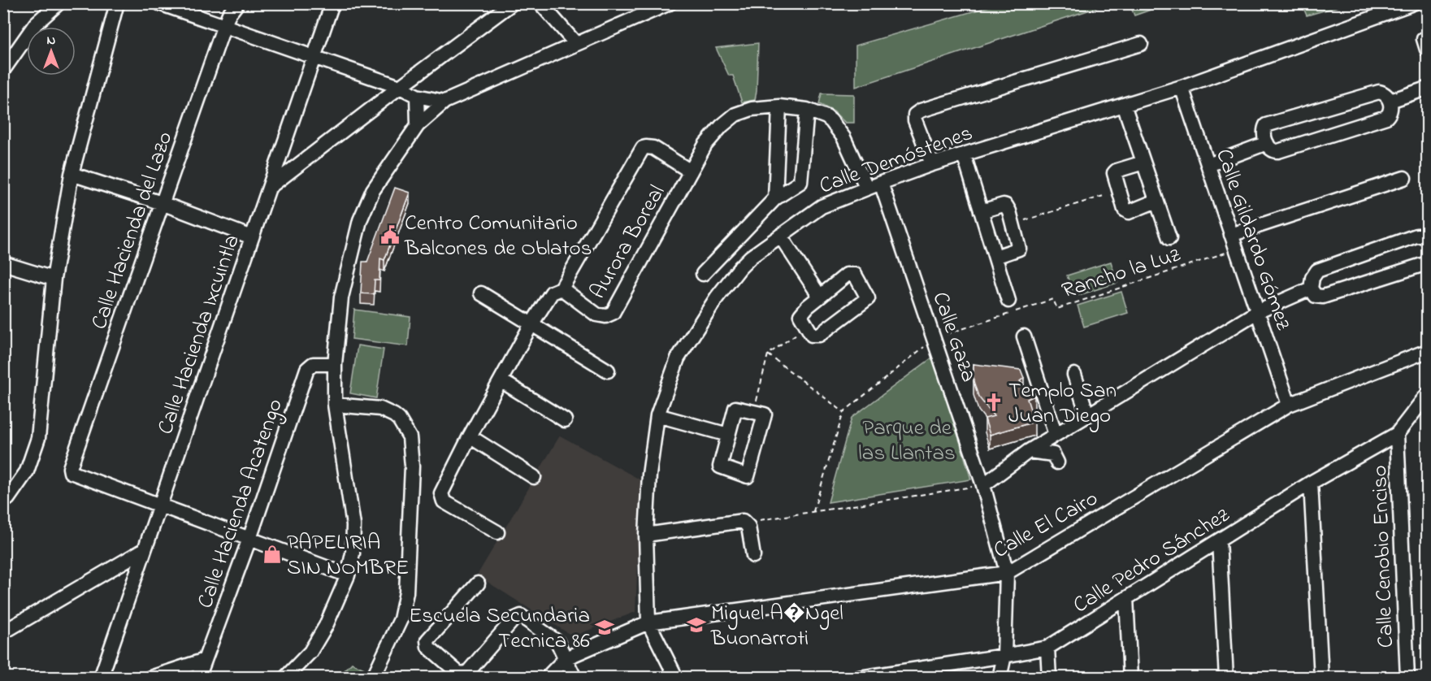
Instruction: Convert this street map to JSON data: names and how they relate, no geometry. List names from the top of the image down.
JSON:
{
  "streets": {
    "street": [
      "Calle Demóstenes",
      "Calle Hacienda del Lazo",
      "Calle Gildardo Gómez",
      "Aurora Boreal",
      "Calle Hacienda Ixcuintla",
      "Calle Gaza",
      "Calle Hacienda Acatengo",
      "Calle El Cairo",
      "Calle Cenobio Enciso",
      "Calle Pedro Sánchez"
    ],
    "path": ["Rancho la Luz"]
  },
  "crossings": [
    ["Calle Demóstenes", "Calle Gildardo Gómez"],
    ["Calle Demóstenes", "Aurora Boreal"],
    ["Calle Demóstenes", "Calle Gaza"],
    ["Calle Demóstenes", "Calle El Cairo"],
    ["Calle Hacienda del Lazo", "Calle Hacienda Ixcuintla"],
    ["Calle Gildardo Gómez", "Rancho la Luz"],
    ["Calle Gildardo Gómez", "Calle El Cairo"],
    ["Rancho la Luz", "Calle Gaza"],
    ["Calle Gaza", "Calle El Cairo"],
    ["Calle Gaza", "Calle Pedro Sánchez"],
    ["Calle Cenobio Enciso", "Calle Pedro Sánchez"]
  ],
  "parks": ["Parque de las Llantas"],
  "places": {
    "public building": ["Centro Comunitario Balcones de Oblatos"],
    "church": ["Templo San Juan Diego"],
    "shop": ["PAPELIRIA SIN NOMBRE"],
    "school or university": ["Miguel A�Ngel Buonarroti", "Escuela Secundaria Tecnica 86"]
  },
  "north": "top"
}
